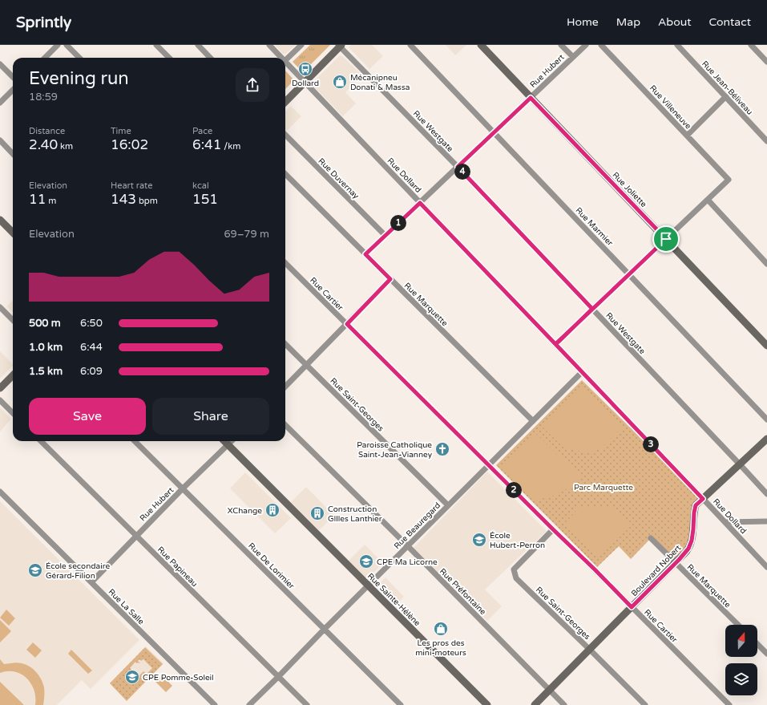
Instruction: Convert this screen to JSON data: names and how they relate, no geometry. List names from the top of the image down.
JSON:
{
  "streets": {
    "street": [
      "Rue Hubert",
      "Rue Jean-Béliveau",
      "Rue Villeneuve",
      "Rue Westgate",
      "Rue Dollard",
      "Rue Duvernay",
      "Rue Joliette",
      "Rue Marmier",
      "Rue Cartier",
      "Rue Marquette",
      "Rue Saint-Georges",
      "Rue Beauregard",
      "Rue De Lorimier",
      "Rue Papineau",
      "Boulevard Nobert",
      "Rue Préfontaine",
      "Rue Sainte-Hélène",
      "Rue La Salle"
    ]
  },
  "crossings": [
    ["Rue Hubert", "Rue Westgate"],
    ["Rue Hubert", "Rue Dollard"],
    ["Rue Hubert", "Rue Duvernay"],
    ["Rue Hubert", "Rue Joliette"],
    ["Rue Hubert", "Rue Marmier"],
    ["Rue Hubert", "Rue Marquette"],
    ["Rue Hubert", "Rue De Lorimier"],
    ["Rue Hubert", "Rue Papineau"],
    ["Rue Hubert", "Rue Sainte-Hélène"],
    ["Rue Hubert", "Rue La Salle"],
    ["Rue Westgate", "Boulevard Nobert"],
    ["Rue Dollard", "Rue Beauregard"],
    ["Rue Dollard", "Boulevard Nobert"],
    ["Rue Cartier", "Rue Saint-Georges"],
    ["Rue Cartier", "Rue Beauregard"],
    ["Rue Cartier", "Boulevard Nobert"],
    ["Rue Marquette", "Rue Beauregard"],
    ["Rue Marquette", "Boulevard Nobert"],
    ["Rue Saint-Georges", "Rue Beauregard"],
    ["Rue Saint-Georges", "Boulevard Nobert"],
    ["Rue Beauregard", "Rue De Lorimier"],
    ["Rue Beauregard", "Rue Papineau"],
    ["Rue Beauregard", "Rue Préfontaine"],
    ["Rue Beauregard", "Rue Sainte-Hélène"],
    ["Boulevard Nobert", "Rue Préfontaine"]
  ],
  "parks": ["Parc Marquette"],
  "places": {
    "bus stop": ["Dollard"],
    "shop": ["Mécanipneu Donati & Massa", "Les pros des mini-moteurs"],
    "church": ["Paroisse Catholique Saint-Jean-Vianney"],
    "building": ["XChange", "Construction GIlles Lanthier"],
    "school or university": [
      "École Hubert-Perron",
      "CPE Ma Licorne",
      "École secondaire Gérard-Filion",
      "CPE Pomme-Soleil"
    ]
  },
  "north": "top",
  "page": {
    "header": "Sprintly",
    "nav": [
      "Home",
      "Map",
      "About",
      "Contact"
    ],
    "heading": ["Evening run", "18:59"],
    "stats": [
      ["Distance", "2.40 km"],
      ["Time", "16:02"],
      ["Pace", "6:41 /km"],
      ["Elevation", "11 m"],
      ["Heart rate", "143 bpm"],
      ["kcal", "151"]
    ],
    "pins": [
      "4",
      "1",
      "3",
      "2"
    ],
    "chart": ["Elevation", "69–79 m"],
    "list": [
      {
        "name": "500 m",
        "note": "6:50"
      },
      {
        "name": "1.0 km",
        "note": "6:44"
      },
      {
        "name": "1.5 km",
        "note": "6:09"
      }
    ],
    "buttons": ["Save", "Share"]
  }
}
